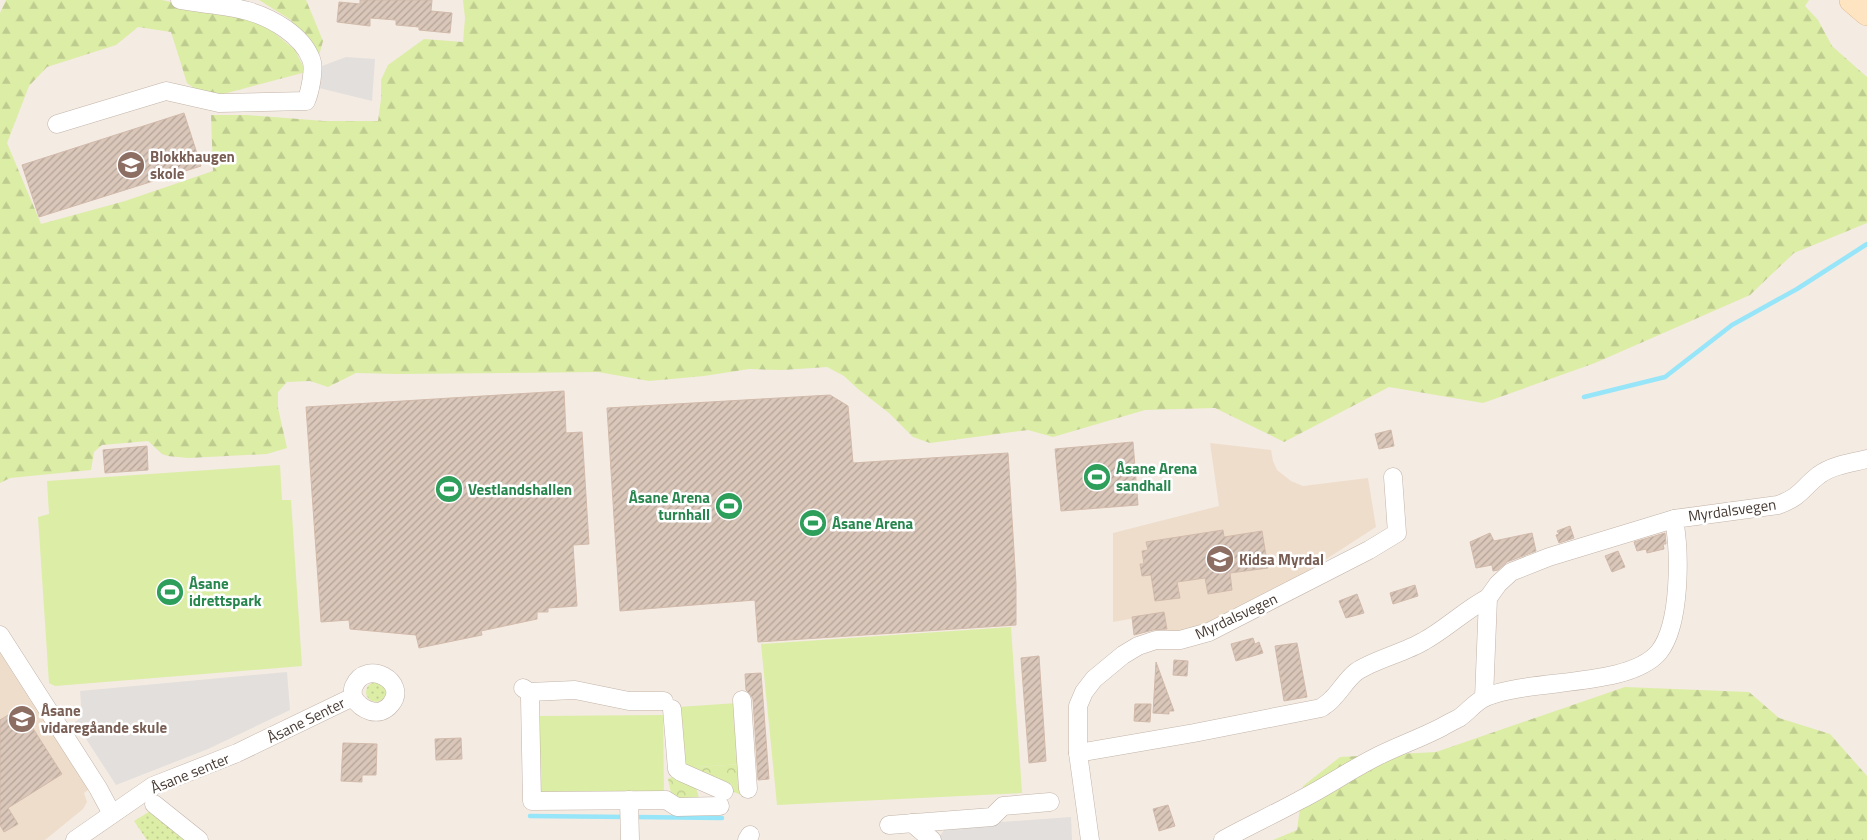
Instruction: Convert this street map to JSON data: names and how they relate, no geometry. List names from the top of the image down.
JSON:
{
  "streets": {
    "street": ["Myrdalsvegen", "Åsane Senter", "Åsane senter"]
  },
  "crossings": [
    ["Åsane Senter", "Åsane senter"]
  ],
  "places": {
    "school or university": ["Blokkhaugen skole", "Kidsa Myrdal", "Åsane vidaregåande skule"],
    "sports": [
      "Åsane Arena sandhall",
      "Vestlandshallen",
      "Åsane Arena turnhall",
      "Åsane Arena",
      "Åsane idrettspark"
    ]
  }
}
